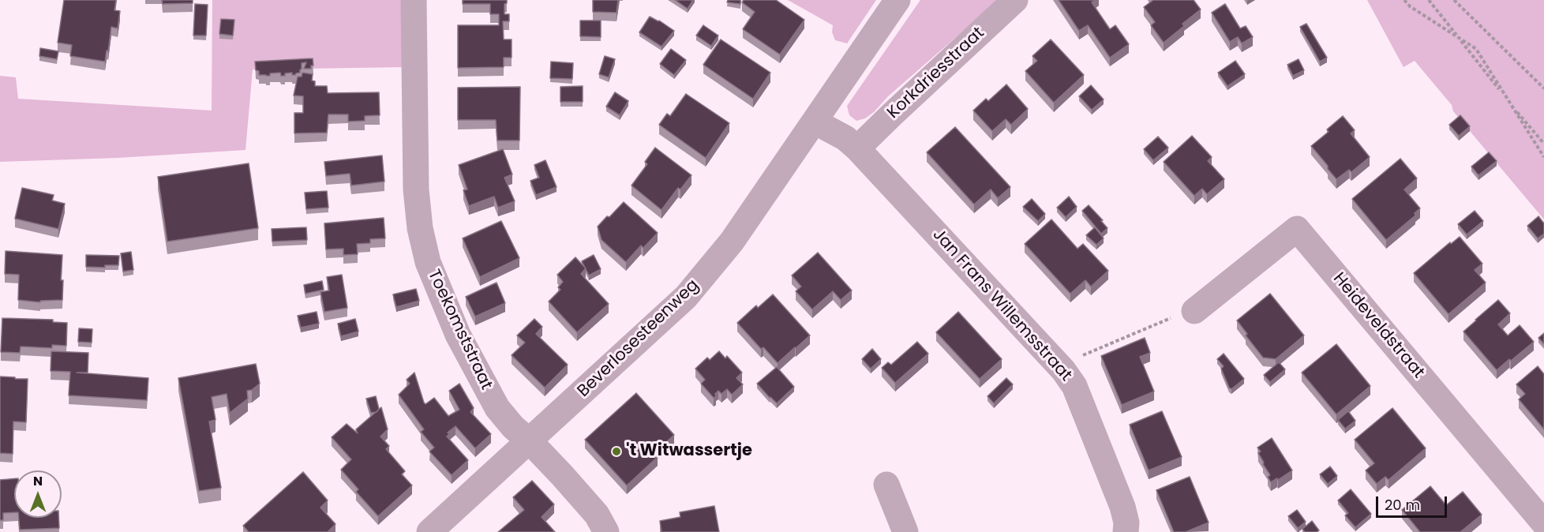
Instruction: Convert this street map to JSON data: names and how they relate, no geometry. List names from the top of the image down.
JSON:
{
  "streets": {
    "street": [
      "Korkdriesstraat",
      "Jan Frans Willemsstraat",
      "Heideveldstraat",
      "Toekomststraat",
      "Beverlosesteenweg"
    ]
  },
  "crossings": [
    ["Korkdriesstraat", "Jan Frans Willemsstraat"],
    ["Jan Frans Willemsstraat", "Beverlosesteenweg"],
    ["Toekomststraat", "Beverlosesteenweg"]
  ],
  "places": ["'t Witwassertje"],
  "scale_bar": "20 m",
  "north": "top"
}
